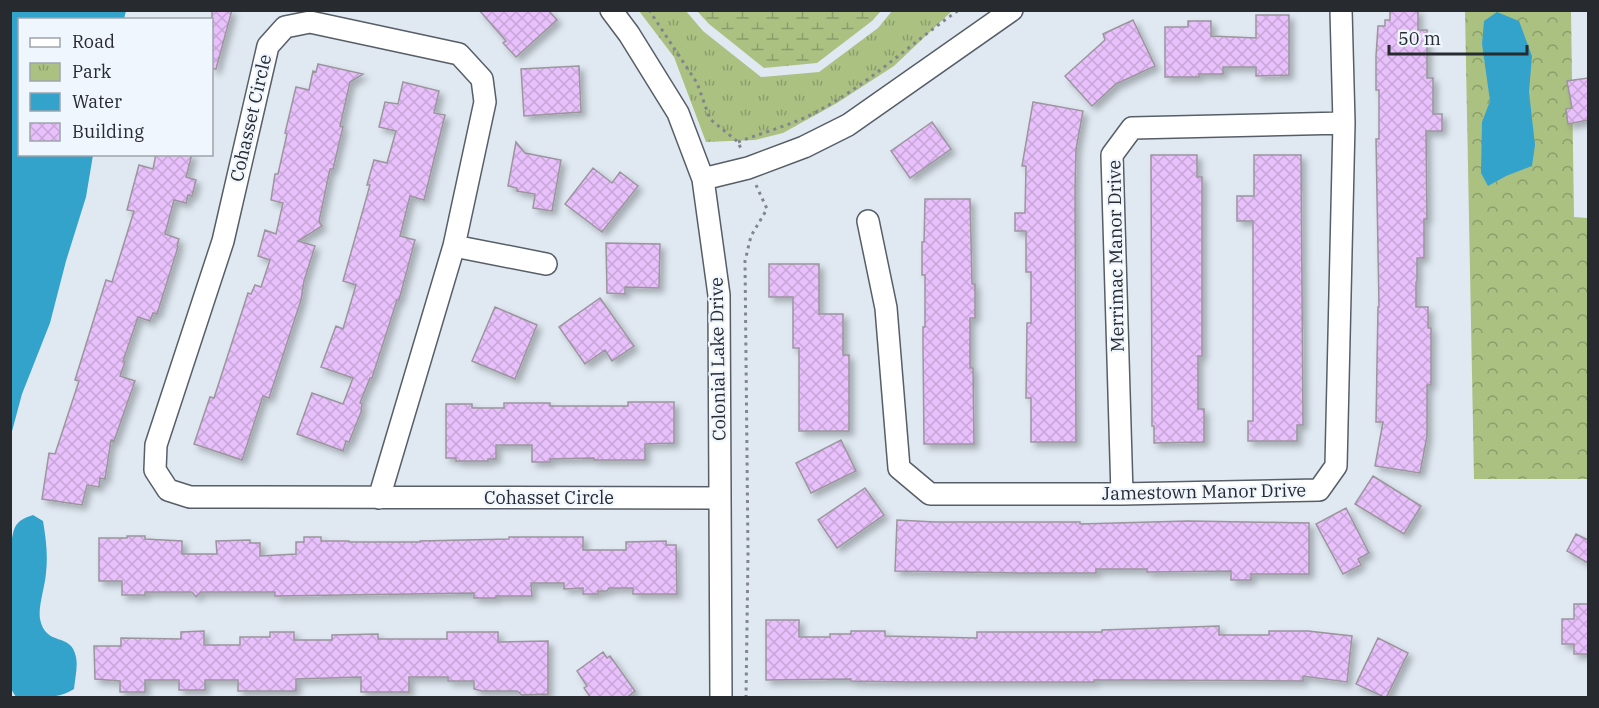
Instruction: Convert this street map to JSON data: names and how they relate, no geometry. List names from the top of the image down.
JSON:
{
  "streets": {
    "street": [
      "Cohasset Circle",
      "Merrimac Manor Drive",
      "Colonial Lake Drive",
      "Jamestown Manor Drive"
    ]
  },
  "crossings": [
    ["Cohasset Circle", "Colonial Lake Drive"],
    ["Merrimac Manor Drive", "Jamestown Manor Drive"]
  ],
  "legend": [
    "Road",
    "Park",
    "Water",
    "Building"
  ],
  "scale_bar": "50 m"
}
